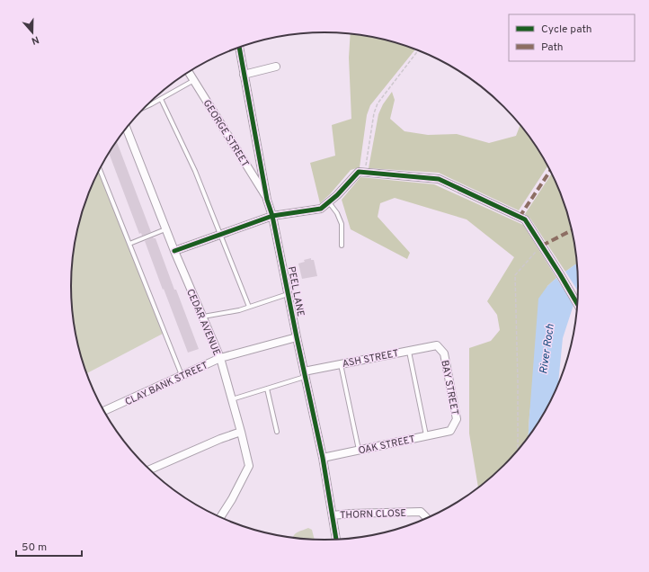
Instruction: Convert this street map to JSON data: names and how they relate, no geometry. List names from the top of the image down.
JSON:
{
  "streets": {
    "street": [
      "GEORGE STREET",
      "PEEL LANE",
      "CEDAR AVENUE",
      "ASH STREET",
      "CLAY BANK STREET",
      "BAY STREET",
      "OAK STREET",
      "THORN CLOSE"
    ]
  },
  "crossings": [
    ["GEORGE STREET", "PEEL LANE"],
    ["PEEL LANE", "ASH STREET"],
    ["PEEL LANE", "CLAY BANK STREET"],
    ["PEEL LANE", "OAK STREET"],
    ["PEEL LANE", "THORN CLOSE"],
    ["CEDAR AVENUE", "CLAY BANK STREET"],
    ["ASH STREET", "BAY STREET"],
    ["BAY STREET", "OAK STREET"]
  ],
  "water": ["River Roch"],
  "legend": ["Cycle path", "Path"],
  "scale_bar": "50 m",
  "north": "bottom"
}
